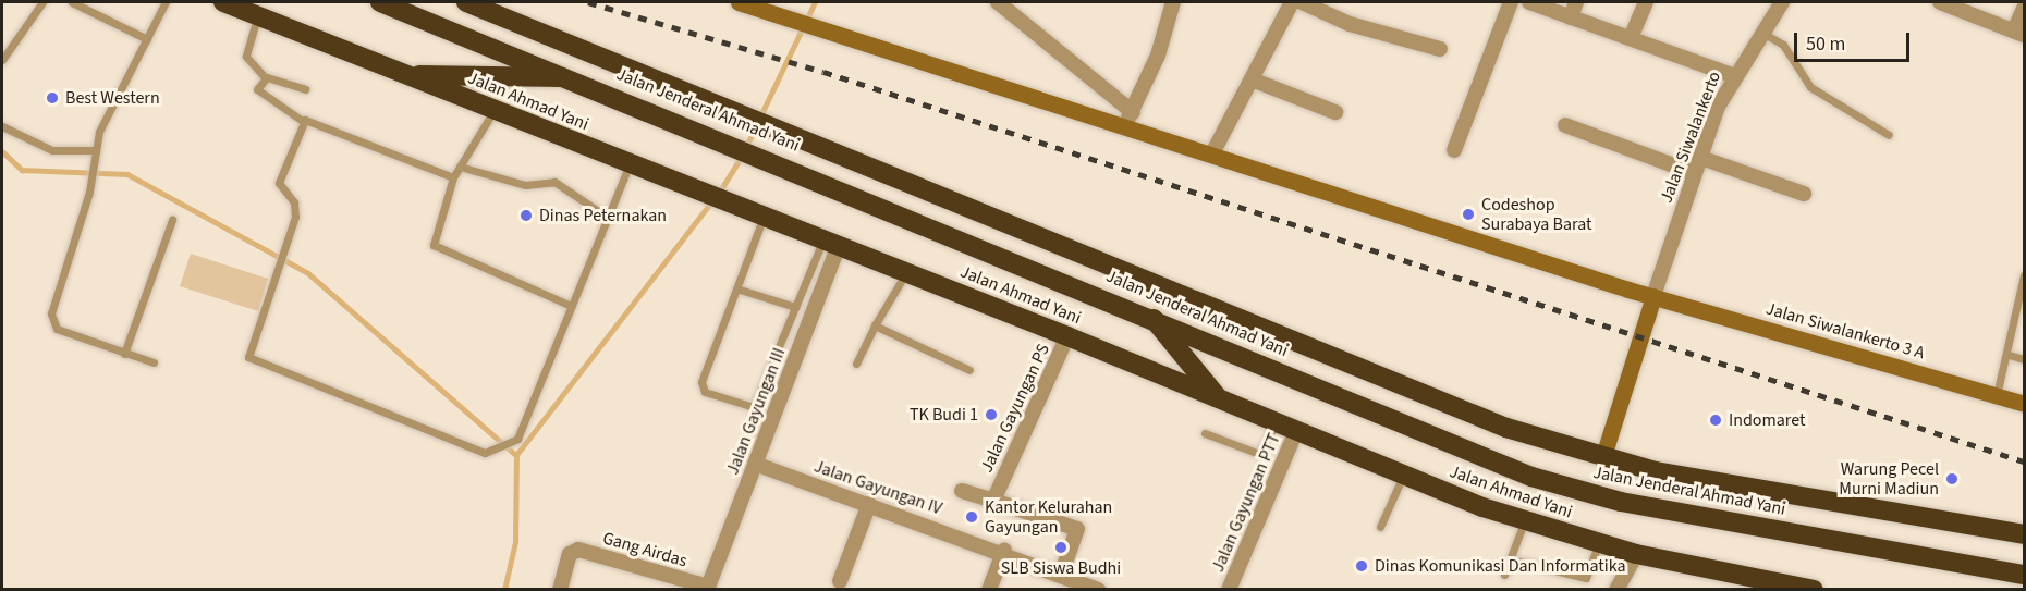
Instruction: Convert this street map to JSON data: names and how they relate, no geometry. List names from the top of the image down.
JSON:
{
  "streets": {
    "highway": ["Jalan Ahmad Yani", "Jalan Jenderal Ahmad Yani"],
    "street": [
      "Jalan Siwalankerto",
      "Jalan Siwalankerto 3 A",
      "Jalan Gayungan PS",
      "Jalan Gayungan III",
      "Jalan Gayungan IV",
      "Jalan Gayungan PTT",
      "Gang Airdas"
    ]
  },
  "crossings": [
    ["Jalan Ahmad Yani", "Jalan Gayungan PS"],
    ["Jalan Ahmad Yani", "Jalan Gayungan III"],
    ["Jalan Ahmad Yani", "Jalan Gayungan PTT"],
    ["Jalan Siwalankerto", "Jalan Siwalankerto 3 A"],
    ["Jalan Gayungan III", "Jalan Gayungan IV"],
    ["Jalan Gayungan III", "Gang Airdas"]
  ],
  "places": [
    "Best Western",
    "Codeshop Surabaya Barat",
    "Dinas Peternakan",
    "TK Budi 1",
    "Indomaret",
    "Warung Pecel Murni Madiun",
    "Kantor Kelurahan Gayungan",
    "SLB Siswa Budhi",
    "Dinas Komunikasi Dan Informatika"
  ],
  "scale_bar": "50 m"
}
